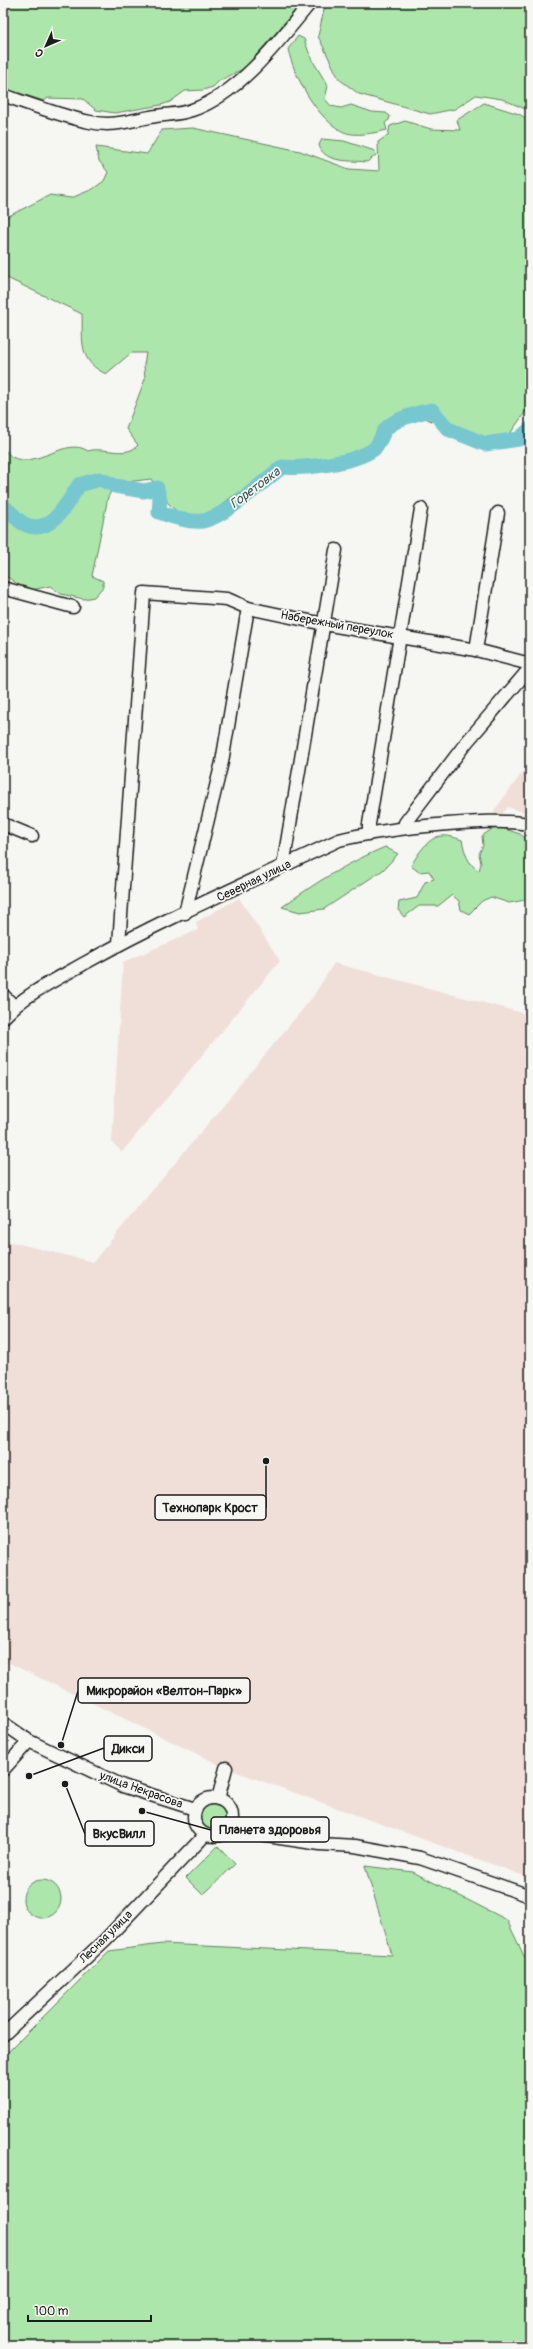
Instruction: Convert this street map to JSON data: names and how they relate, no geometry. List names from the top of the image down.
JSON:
{
  "streets": {
    "street": [
      "Набережный переулок",
      "Северная улица",
      "улица Некрасова",
      "Лесная улица"
    ]
  },
  "crossings": [
    ["Набережный переулок", "Северная улица"],
    ["улица Некрасова", "Лесная улица"]
  ],
  "water": ["Горетовка"],
  "places": [
    "Технопарк Крост",
    "Микрорайон «Велтон-Парк»",
    "Дикси",
    "ВкусВилл",
    "Планета здоровья"
  ],
  "scale_bar": "100 m",
  "north": "bottom left"
}
